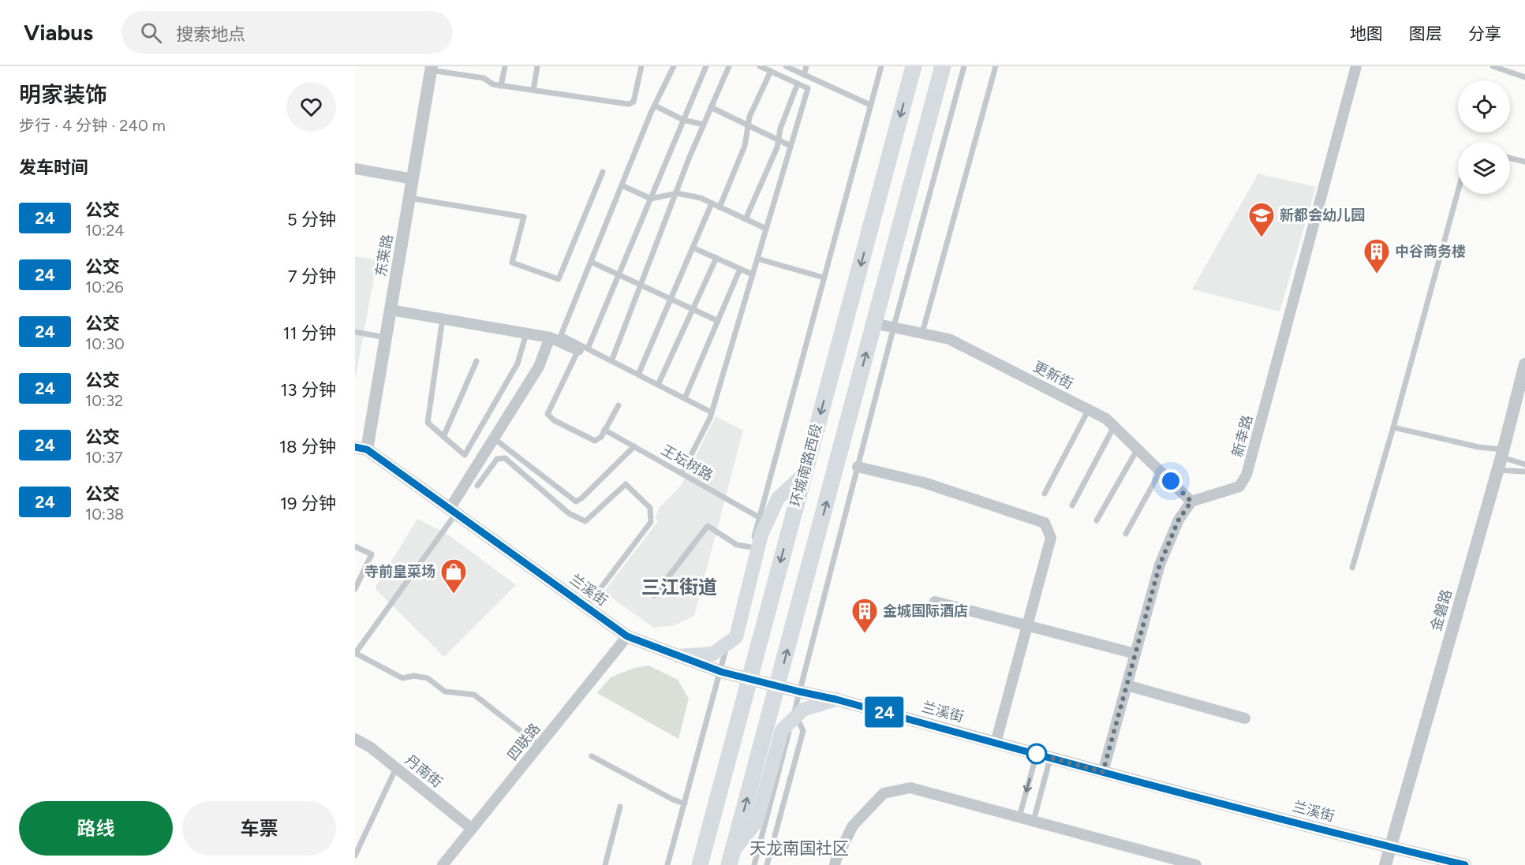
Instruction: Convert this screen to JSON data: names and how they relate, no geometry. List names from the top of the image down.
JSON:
{
  "streets": {
    "main road": ["环城南路西段"],
    "street": [
      "东莱路",
      "更新街",
      "新幸路",
      "兰溪街",
      "金磐路",
      "四联路",
      "丹南街"
    ],
    "lane": ["王坛树路"]
  },
  "crossings": [
    ["东莱路", "兰溪街"],
    ["更新街", "新幸路"],
    ["更新街", "环城南路西段"],
    ["环城南路西段", "兰溪街"],
    ["兰溪街", "金磐路"],
    ["兰溪街", "四联路"],
    ["四联路", "丹南街"]
  ],
  "districts": ["三江街道", "天龙南国社区"],
  "places": {
    "school or university": ["新都会幼儿园"],
    "building": ["中谷商务楼", "金城国际酒店"],
    "shop": ["寺前皇菜场"]
  },
  "lines": ["bus line 24"],
  "page": {
    "header": "Viabus",
    "search": "搜索地点",
    "nav": ["地图", "图层", "分享"],
    "heading": [
      ["明家装饰", "步行 · 4 分钟 · 240 m"],
      "发车时间"
    ],
    "on_map": "24",
    "list": [
      {
        "mark": "24",
        "name": "公交",
        "note": "10:24",
        "value": "5 分钟"
      },
      {
        "mark": "24",
        "name": "公交",
        "note": "10:26",
        "value": "7 分钟"
      },
      {
        "mark": "24",
        "name": "公交",
        "note": "10:30",
        "value": "11 分钟"
      },
      {
        "mark": "24",
        "name": "公交",
        "note": "10:32",
        "value": "13 分钟"
      },
      {
        "mark": "24",
        "name": "公交",
        "note": "10:37",
        "value": "18 分钟"
      },
      {
        "mark": "24",
        "name": "公交",
        "note": "10:38",
        "value": "19 分钟"
      }
    ],
    "buttons": ["路线", "车票"]
  }
}
